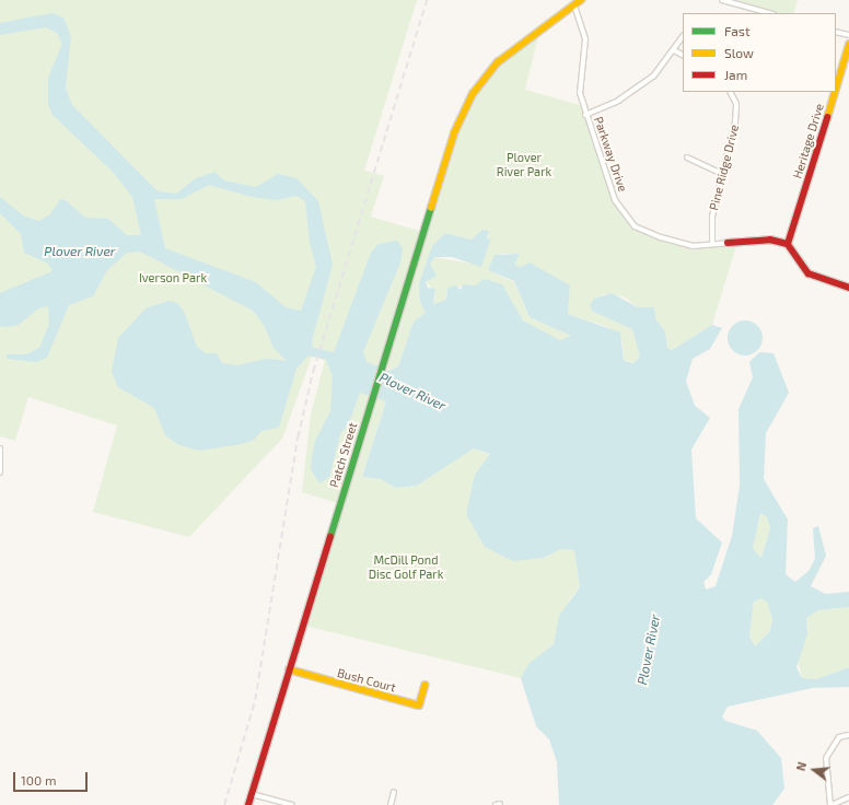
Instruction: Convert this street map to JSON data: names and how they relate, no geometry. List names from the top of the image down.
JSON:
{
  "streets": {
    "street": [
      "Heritage Drive",
      "Parkway Drive",
      "Pine Ridge Drive",
      "Patch Street",
      "Bush Court"
    ]
  },
  "crossings": [
    ["Heritage Drive", "Parkway Drive"],
    ["Parkway Drive", "Pine Ridge Drive"],
    ["Parkway Drive", "Patch Street"],
    ["Patch Street", "Bush Court"]
  ],
  "water": ["Plover River"],
  "parks": ["Plover River Park", "Iverson Park", "McDill Pond Disc Golf Park"],
  "legend": ["Fast", "Slow", "Jam"],
  "scale_bar": "100 m",
  "north": "left"
}
